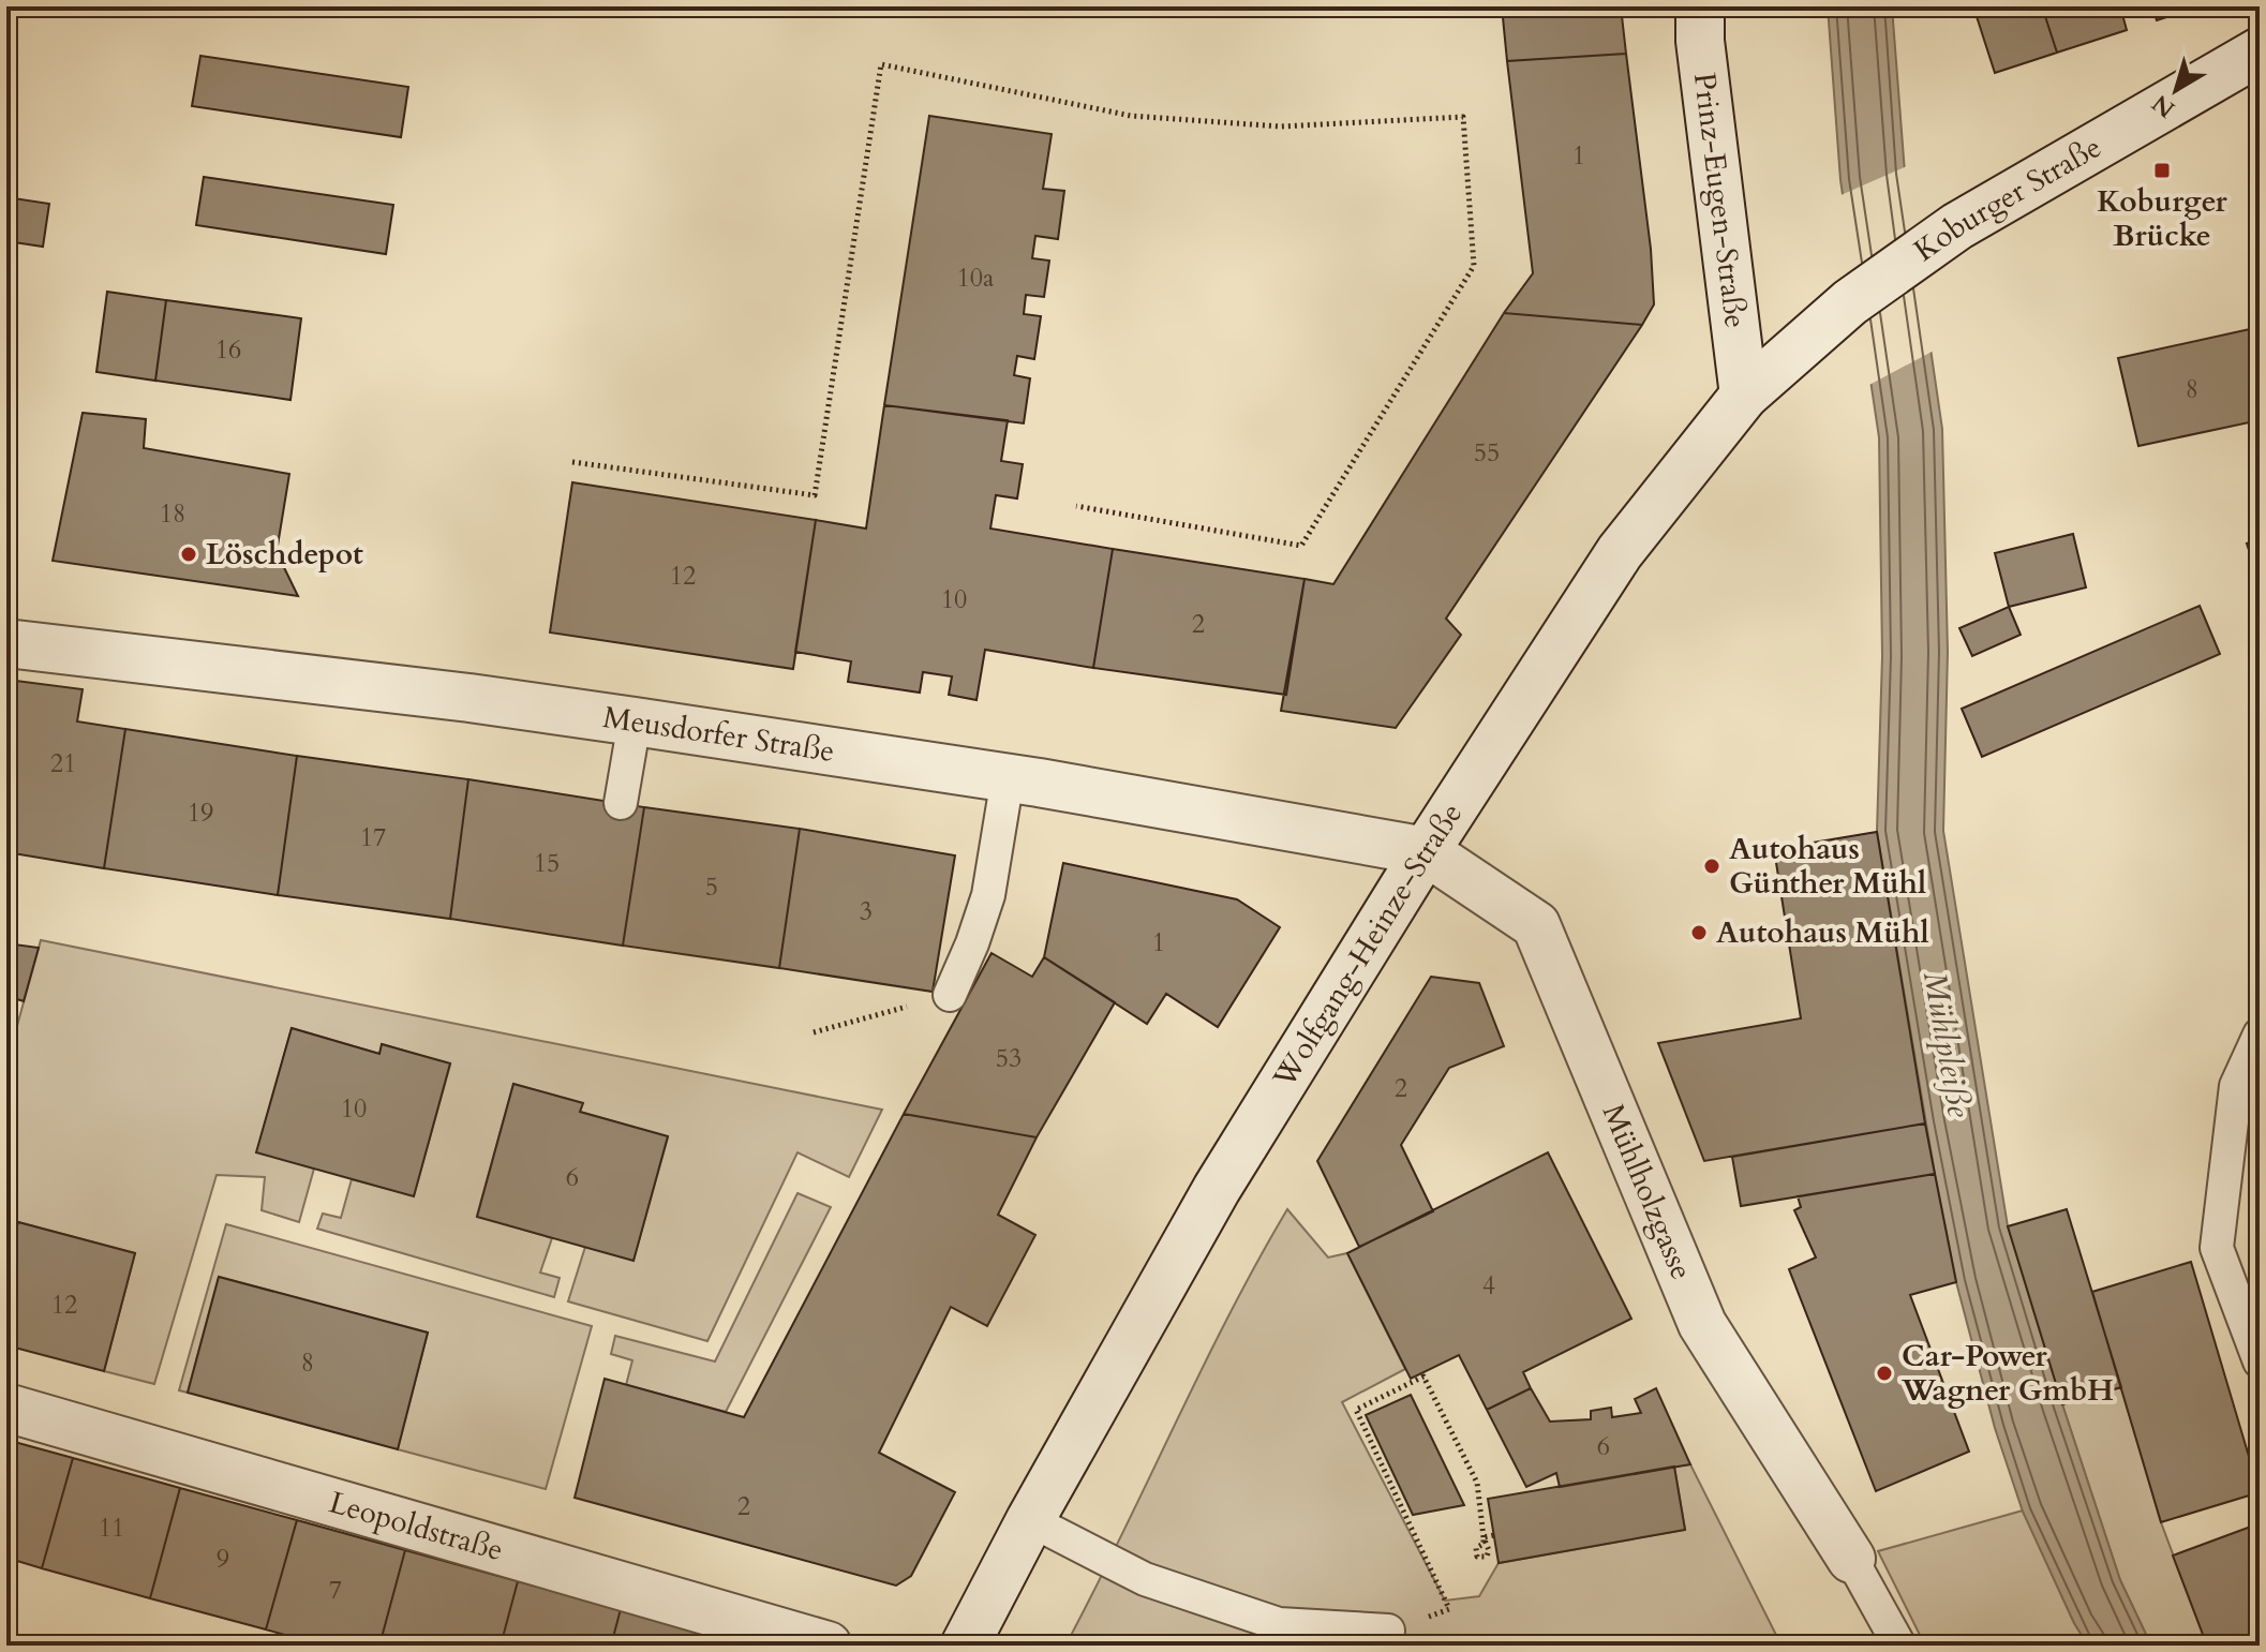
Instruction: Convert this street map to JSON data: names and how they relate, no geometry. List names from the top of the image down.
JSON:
{
  "streets": {
    "street": [
      "Koburger Straße",
      "Prinz-Eugen-Straße",
      "Meusdorfer Straße",
      "Wolfgang-Heinze-Straße",
      "Mühlholzgasse",
      "Leopoldstraße"
    ]
  },
  "crossings": [
    ["Koburger Straße", "Wolfgang-Heinze-Straße"],
    ["Prinz-Eugen-Straße", "Wolfgang-Heinze-Straße"],
    ["Meusdorfer Straße", "Wolfgang-Heinze-Straße"],
    ["Meusdorfer Straße", "Mühlholzgasse"],
    ["Wolfgang-Heinze-Straße", "Mühlholzgasse"]
  ],
  "water": ["Mühlpleiße"],
  "places": {
    "transit": ["Koburger Brücke"],
    "other": [
      "Löschdepot",
      "Autohaus Günther Mühl",
      "Autohaus Mühl",
      "Car-Power Wagner GmbH"
    ]
  },
  "house_numbers": [
    "1",
    "10a",
    "16",
    "8",
    "55",
    "18",
    "12",
    "10",
    "2",
    "21",
    "19",
    "17",
    "15",
    "5",
    "3",
    "1",
    "53",
    "2",
    "10",
    "6",
    "4",
    "12",
    "8",
    "6",
    "2",
    "11",
    "9",
    "7"
  ],
  "north": "bottom left"
}
